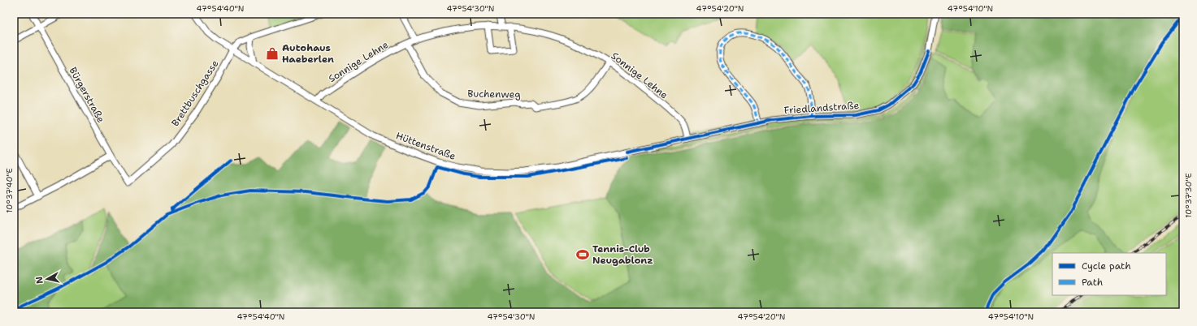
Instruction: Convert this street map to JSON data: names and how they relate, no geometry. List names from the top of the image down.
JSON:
{
  "streets": {
    "street": [
      "Sonnige Lehne",
      "Brettbuschgasse",
      "Buchenweg",
      "Bürgerstraße",
      "Friedlandstraße",
      "Hüttenstraße"
    ]
  },
  "crossings": [
    ["Sonnige Lehne", "Buchenweg"],
    ["Sonnige Lehne", "Friedlandstraße"],
    ["Sonnige Lehne", "Hüttenstraße"],
    ["Brettbuschgasse", "Bürgerstraße"],
    ["Brettbuschgasse", "Hüttenstraße"],
    ["Friedlandstraße", "Hüttenstraße"]
  ],
  "places": {
    "shop": ["Autohaus Haeberlen"],
    "sports": ["Tennis-Club Neugablonz"]
  },
  "legend": ["Cycle path", "Path"],
  "north": "left",
  "coordinates": [
    "47°54'40\"N",
    "47°54'30\"N",
    "47°54'20\"N",
    "47°54'10\"N",
    "10°37'40\"E",
    "10°37'30\"E"
  ]
}
